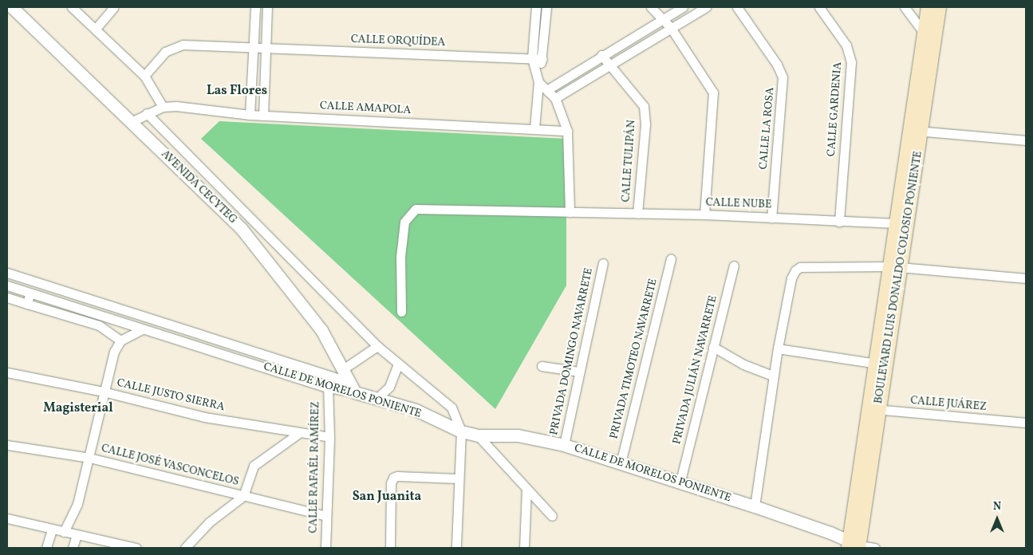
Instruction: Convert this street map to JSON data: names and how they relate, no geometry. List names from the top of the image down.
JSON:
{
  "streets": {
    "main road": ["BOULEVARD LUIS DONALDO COLOSIO PONIENTE"],
    "street": [
      "CALLE ORQUÍDEA",
      "CALLE AMAPOLA",
      "CALLE GARDENIA",
      "CALLE LA ROSA",
      "CALLE TULIPÁN",
      "AVENIDA CECYTEG",
      "CALLE NUBE",
      "PRIVADA DOMINGO NAVARRETE",
      "PRIVADA TIMOTEO NAVARRETE",
      "PRIVADA JULIÁN NAVARRETE",
      "CALLE DE MORELOS PONIENTE",
      "CALLE JUSTO SIERRA",
      "CALLE JUÁREZ",
      "CALLE JOSÉ VASCONCELOS",
      "CALLE RAFAÉL RAMÍREZ"
    ]
  },
  "crossings": [
    ["CALLE AMAPOLA", "AVENIDA CECYTEG"],
    ["CALLE GARDENIA", "CALLE NUBE"],
    ["CALLE LA ROSA", "CALLE NUBE"],
    ["CALLE TULIPÁN", "CALLE NUBE"],
    ["AVENIDA CECYTEG", "CALLE DE MORELOS PONIENTE"],
    ["CALLE NUBE", "BOULEVARD LUIS DONALDO COLOSIO PONIENTE"],
    ["BOULEVARD LUIS DONALDO COLOSIO PONIENTE", "CALLE DE MORELOS PONIENTE"],
    ["BOULEVARD LUIS DONALDO COLOSIO PONIENTE", "CALLE JUÁREZ"],
    ["PRIVADA DOMINGO NAVARRETE", "CALLE DE MORELOS PONIENTE"],
    ["PRIVADA TIMOTEO NAVARRETE", "CALLE DE MORELOS PONIENTE"],
    ["PRIVADA JULIÁN NAVARRETE", "CALLE DE MORELOS PONIENTE"],
    ["CALLE DE MORELOS PONIENTE", "CALLE RAFAÉL RAMÍREZ"],
    ["CALLE JUSTO SIERRA", "CALLE RAFAÉL RAMÍREZ"],
    ["CALLE JOSÉ VASCONCELOS", "CALLE RAFAÉL RAMÍREZ"]
  ],
  "districts": ["Las Flores", "Magisterial", "San Juanita"],
  "north": "top"
}
